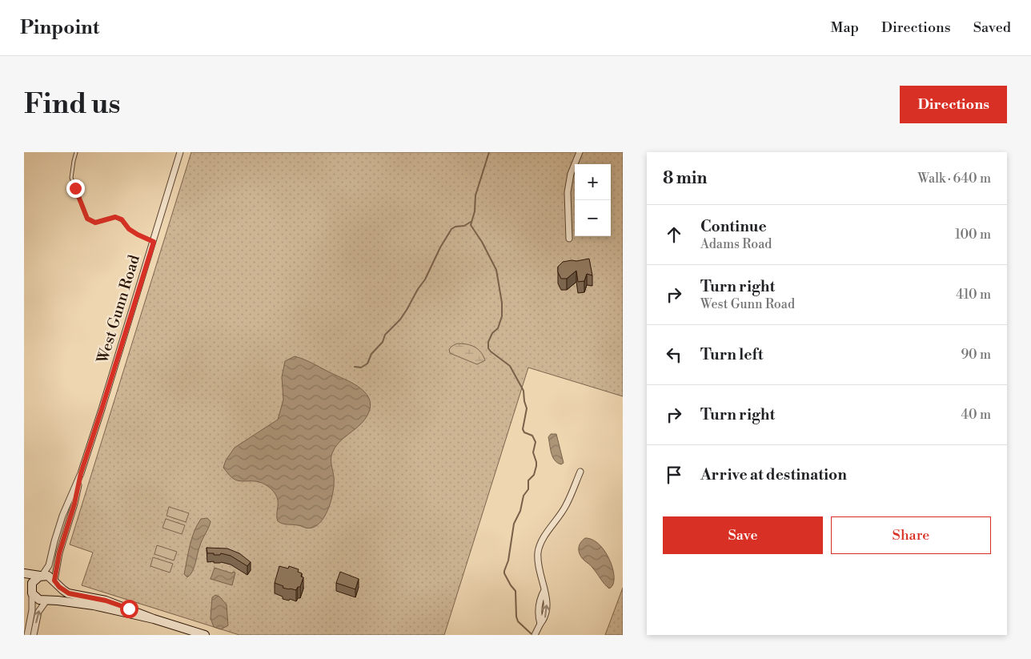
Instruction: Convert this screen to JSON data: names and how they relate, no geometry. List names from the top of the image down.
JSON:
{
  "streets": {
    "main road": ["West Gunn Road"]
  },
  "page": {
    "header": "Pinpoint",
    "nav": ["Map", "Directions", "Saved"],
    "buttons": [
      "Directions",
      ["Save", "Share"]
    ],
    "title": "Find us",
    "heading": ["8 min", "Walk · 640 m"],
    "map_buttons": ["+", "−"],
    "list": [
      ["Continue", "Adams Road", "100 m"],
      ["Turn right", "West Gunn Road", "410 m"],
      ["Turn left", "90 m"],
      ["Turn right", "40 m"],
      "Arrive at destination"
    ]
  }
}
